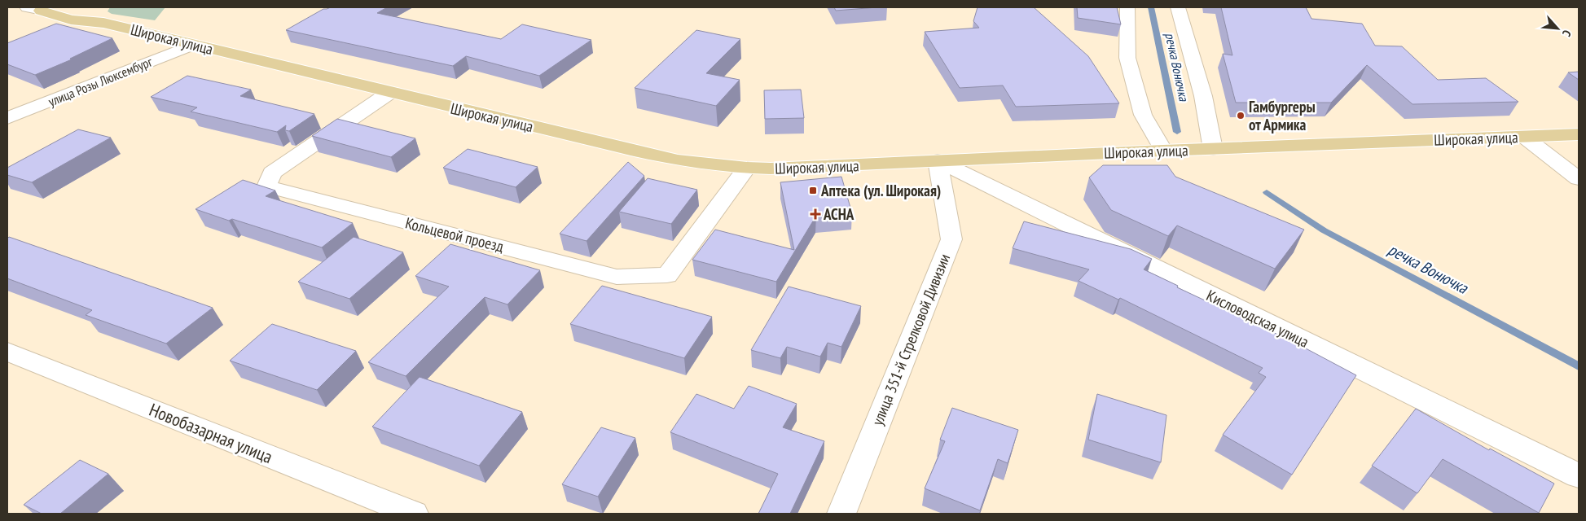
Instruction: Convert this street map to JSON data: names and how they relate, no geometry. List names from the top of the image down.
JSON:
{
  "streets": {
    "main road": ["Широкая улица"],
    "street": [
      "улица Розы Люксембург",
      "Кольцевой проезд",
      "Кисловодская улица",
      "улица 351-й Стрелковой Дивизии",
      "Новобазарная улица"
    ]
  },
  "crossings": [
    ["Широкая улица", "улица Розы Люксембург"],
    ["Широкая улица", "Кольцевой проезд"],
    ["Широкая улица", "Кисловодская улица"],
    ["Широкая улица", "улица 351-й Стрелковой Дивизии"],
    ["Кисловодская улица", "улица 351-й Стрелковой Дивизии"]
  ],
  "water": ["речка Вонючка"],
  "places": {
    "other": ["Гамбургеры от Армика"],
    "transit": ["Аптека (ул. Широкая)"],
    "health": ["АСНА"]
  },
  "north": "bottom right"
}
